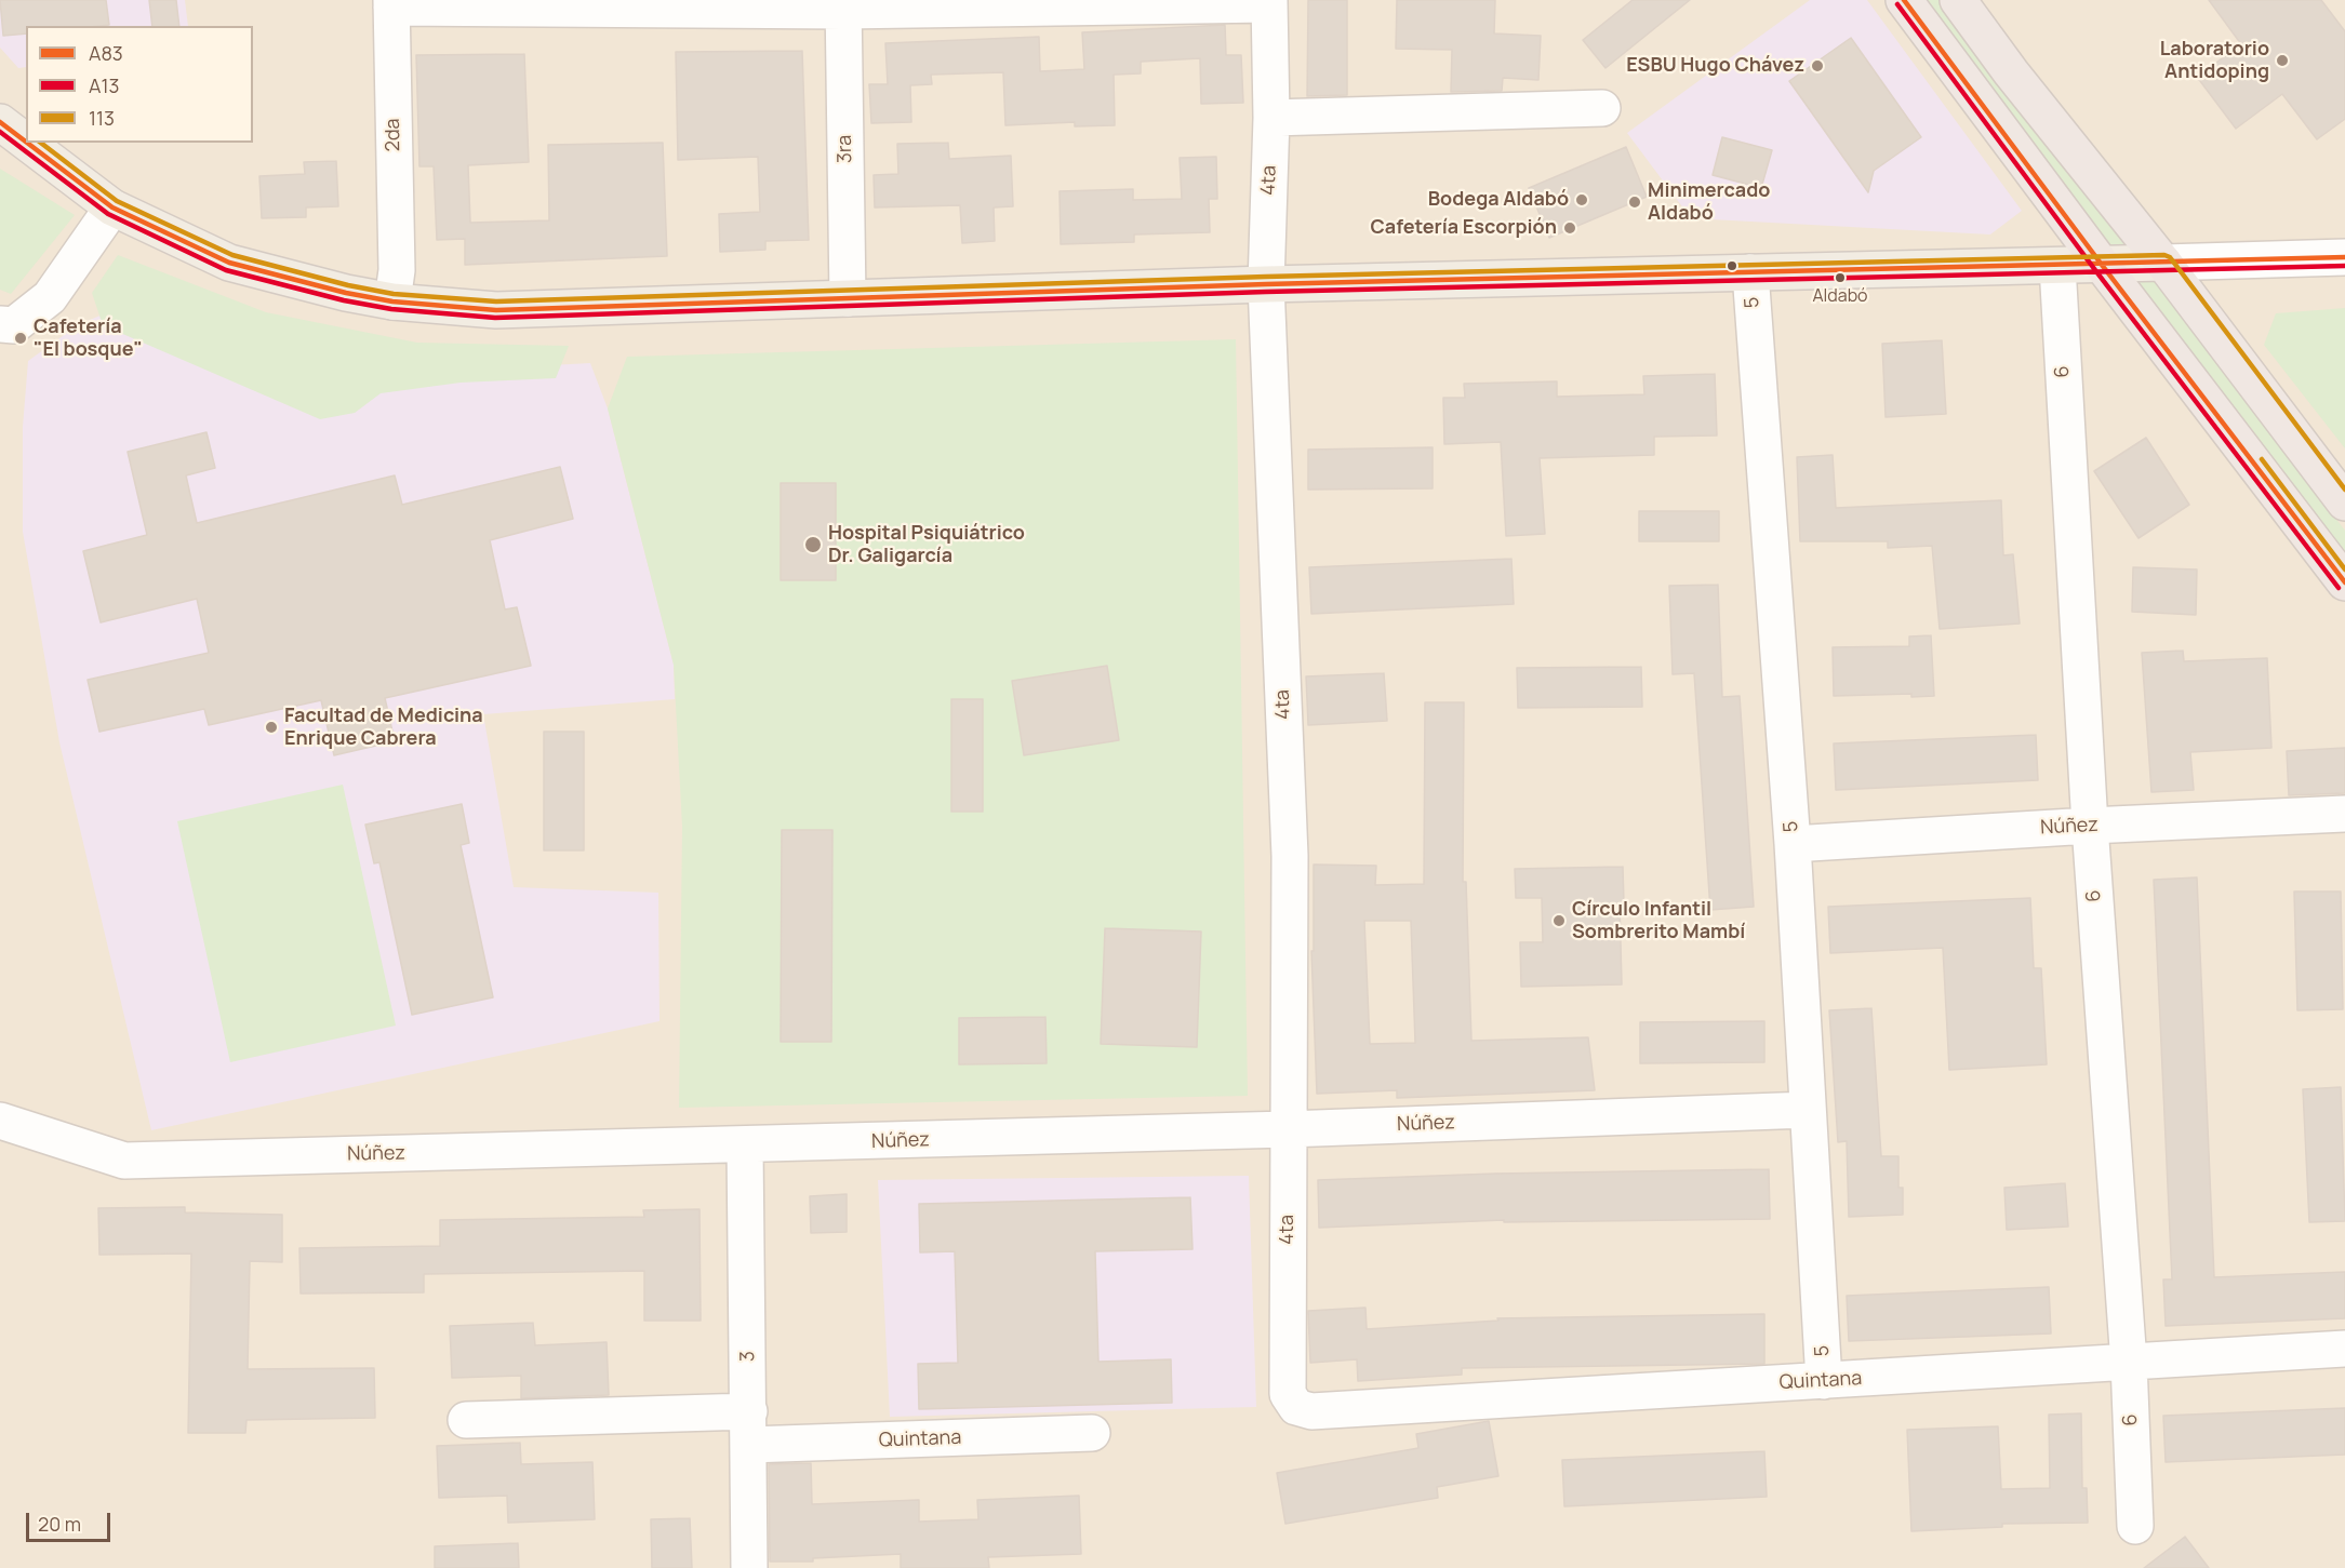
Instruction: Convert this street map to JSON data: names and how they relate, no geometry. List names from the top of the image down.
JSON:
{
  "streets": {
    "street": [
      "2da",
      "3ra",
      "4ta",
      "5",
      "6",
      "Núñez",
      "3",
      "Quintana"
    ]
  },
  "crossings": [
    ["4ta", "Núñez"],
    ["4ta", "Quintana"],
    ["5", "Núñez"],
    ["5", "Quintana"],
    ["6", "Núñez"],
    ["6", "Quintana"],
    ["Núñez", "3"],
    ["3", "Quintana"]
  ],
  "places": [
    "Laboratorio Antidoping",
    "ESBU Hugo Chávez",
    "Bodega Aldabó",
    "Minimercado Aldabó",
    "Cafetería Escorpión",
    "Aldabó",
    "Cafetería \"El bosque\"",
    "Hospital Psiquiátrico Dr. Galigarcía",
    "Facultad de Medicina Enrique Cabrera",
    "Círculo Infantil Sombrerito Mambí"
  ],
  "lines": ["transit line A83", "transit line A13", "transit line 113"],
  "legend": ["A83", "A13", "113"],
  "scale_bar": "20 m"
}
